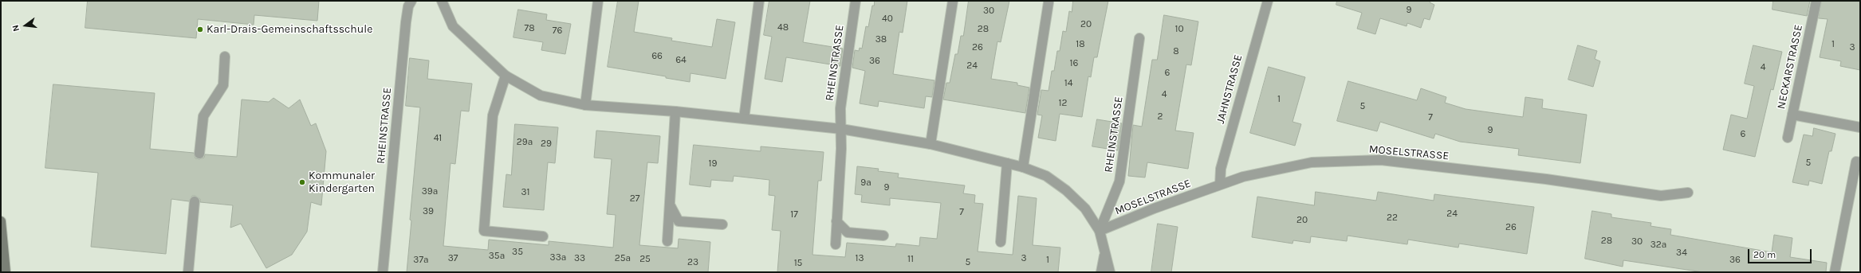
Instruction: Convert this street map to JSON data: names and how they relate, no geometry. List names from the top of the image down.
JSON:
{
  "streets": {
    "street": [
      "RHEINSTRASSE",
      "NECKARSTRASSE",
      "JAHNSTRASSE",
      "MOSELSTRASSE"
    ]
  },
  "crossings": [
    ["RHEINSTRASSE", "MOSELSTRASSE"],
    ["JAHNSTRASSE", "MOSELSTRASSE"]
  ],
  "places": ["Karl-Drais-Gemeinschaftsschule", "Kommunaler Kindergarten"],
  "house_numbers": [
    "9",
    "30",
    "40",
    "20",
    "48",
    "78",
    "28",
    "10",
    "76",
    "38",
    "18",
    "1",
    "26",
    "3",
    "8",
    "66",
    "64",
    "36",
    "16",
    "24",
    "4",
    "6",
    "14",
    "4",
    "1",
    "12",
    "5",
    "2",
    "7",
    "9",
    "6",
    "41",
    "29a",
    "29",
    "5",
    "19",
    "9a",
    "9",
    "39a",
    "31",
    "27",
    "39",
    "7",
    "24",
    "17",
    "22",
    "20",
    "26",
    "28",
    "30",
    "32a",
    "35",
    "34",
    "35a",
    "33a",
    "37",
    "33",
    "25a",
    "13",
    "3",
    "25",
    "11",
    "37a",
    "1",
    "36",
    "23",
    "5",
    "15"
  ],
  "scale_bar": "20 m",
  "north": "left"
}
